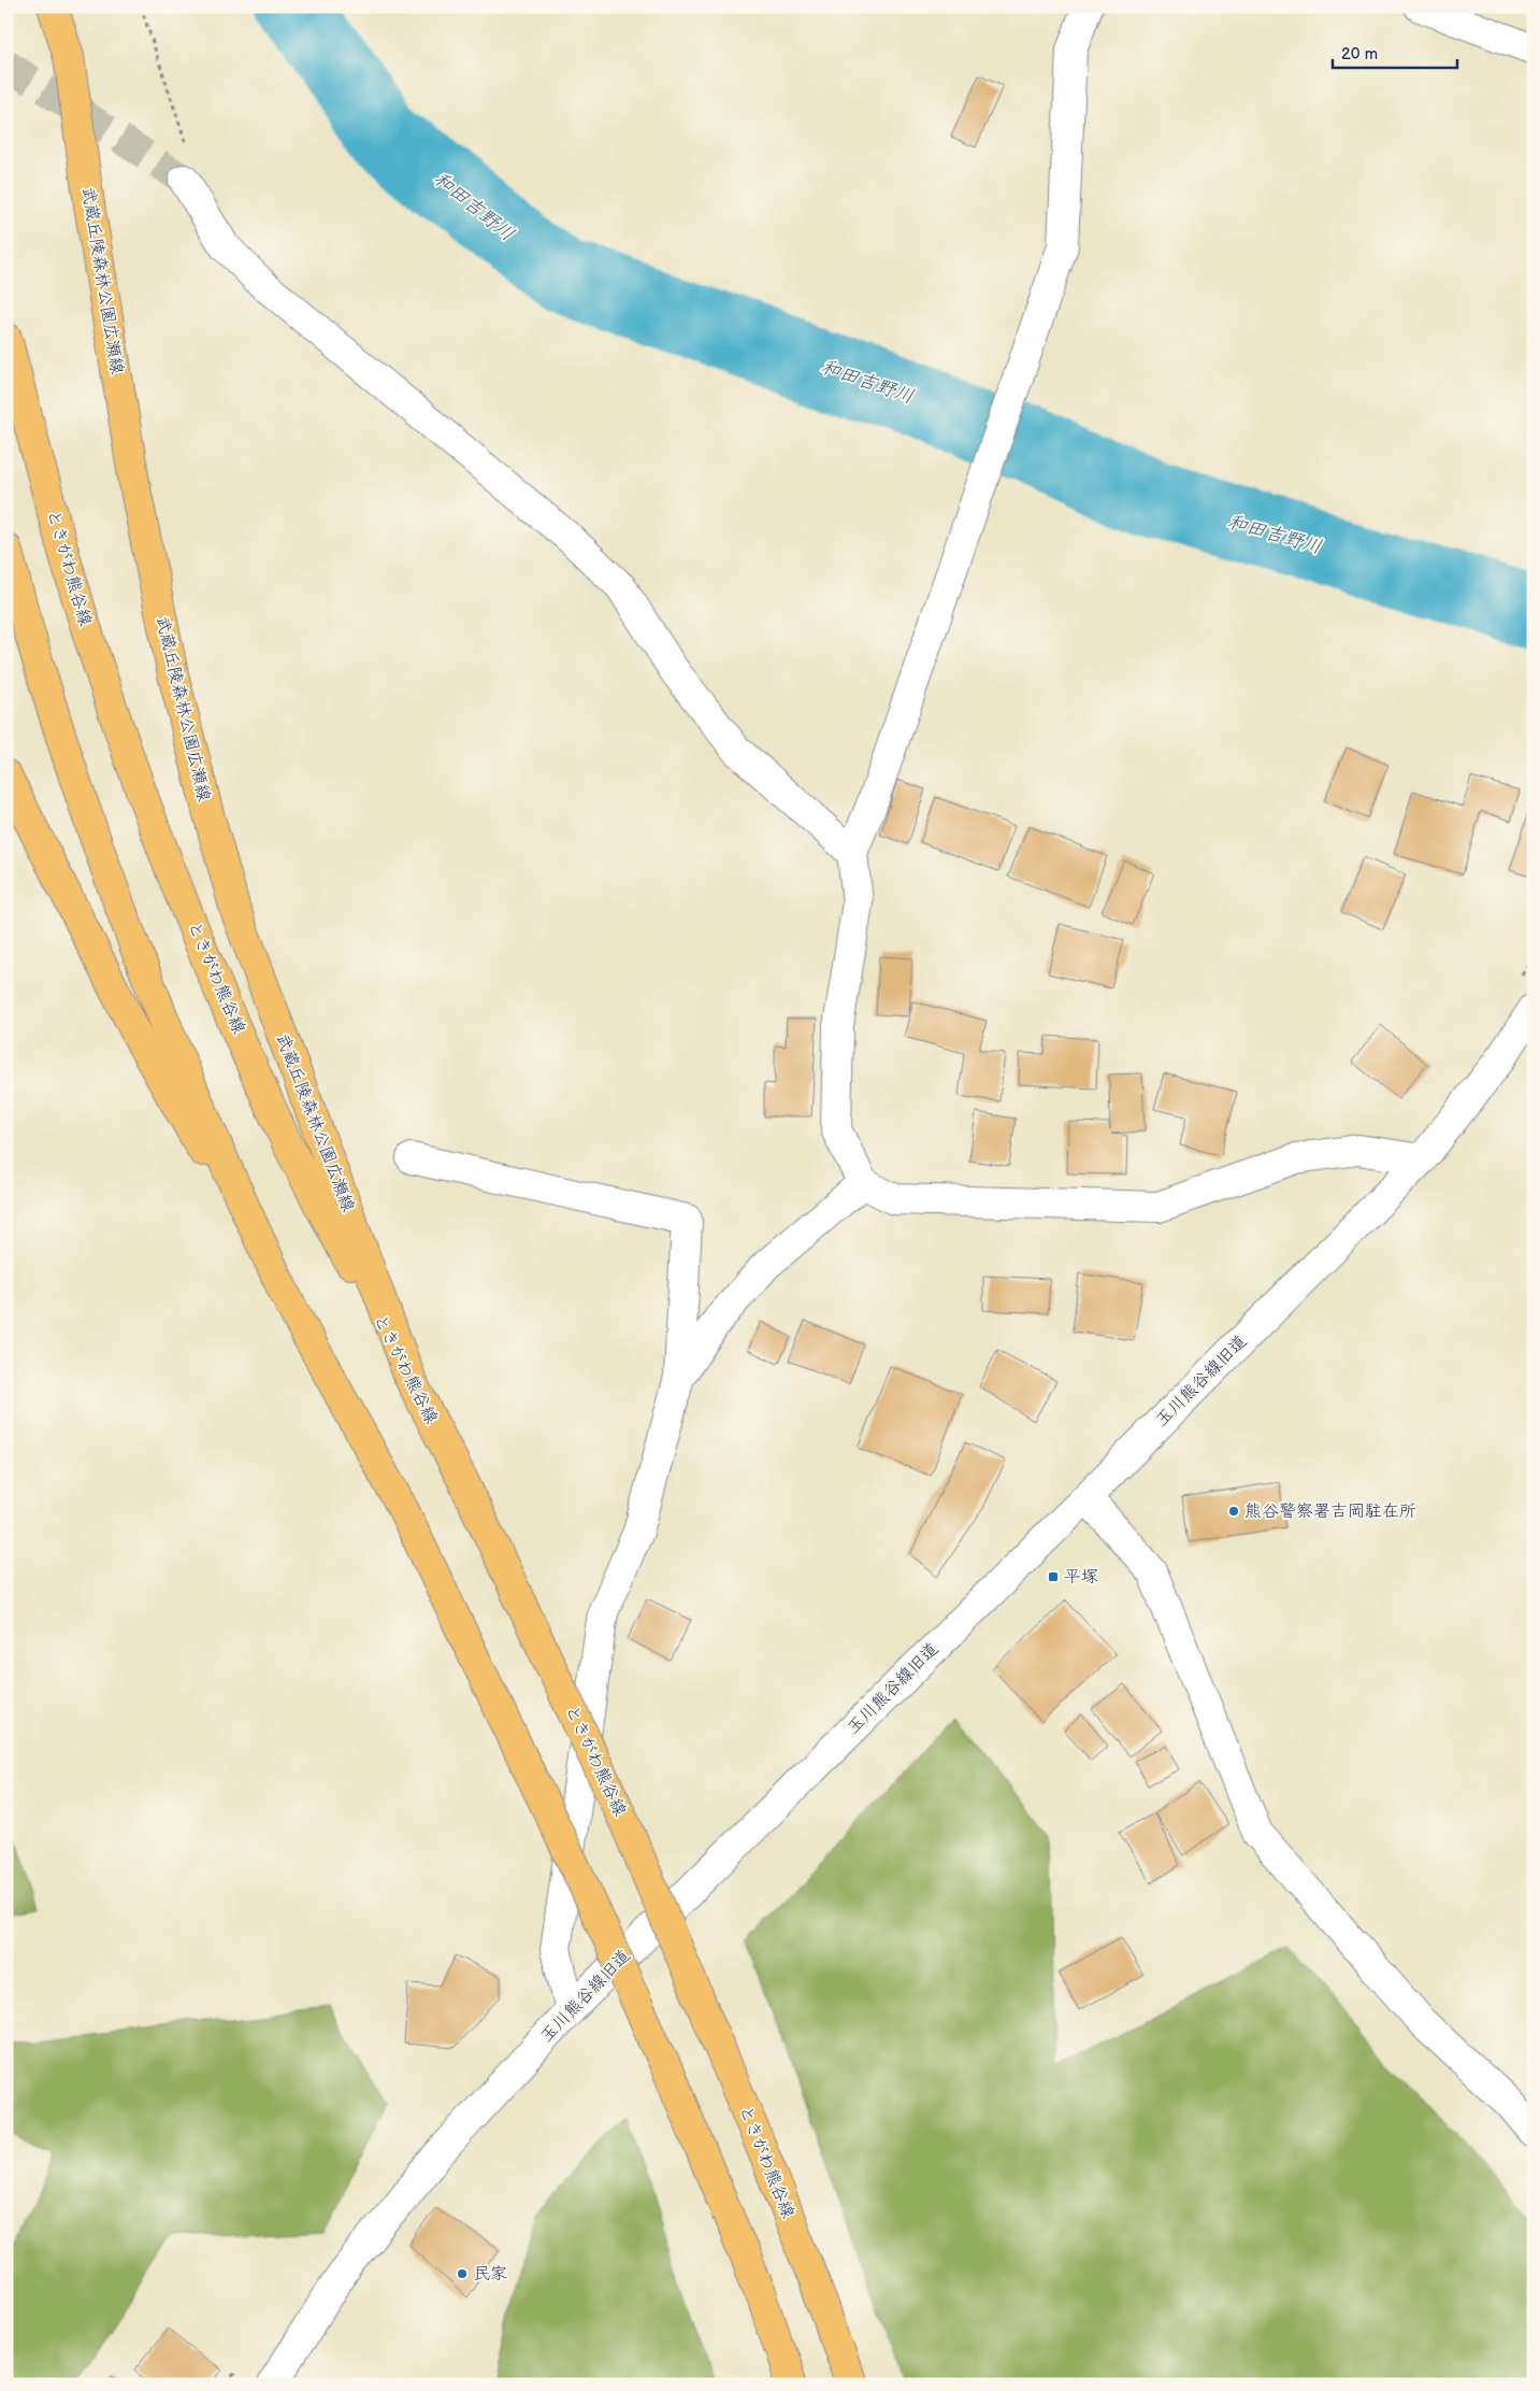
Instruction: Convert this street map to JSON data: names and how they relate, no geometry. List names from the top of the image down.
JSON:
{
  "streets": {
    "main road": ["武蔵丘陵森林公園広瀬線", "ときがわ熊谷線"],
    "street": ["玉川熊谷線旧道"]
  },
  "crossings": [
    ["武蔵丘陵森林公園広瀬線", "ときがわ熊谷線"]
  ],
  "water": ["和田吉野川"],
  "places": {
    "other": ["熊谷警察署吉岡駐在所", "民家"],
    "transit": ["平塚"]
  },
  "scale_bar": "20 m"
}
